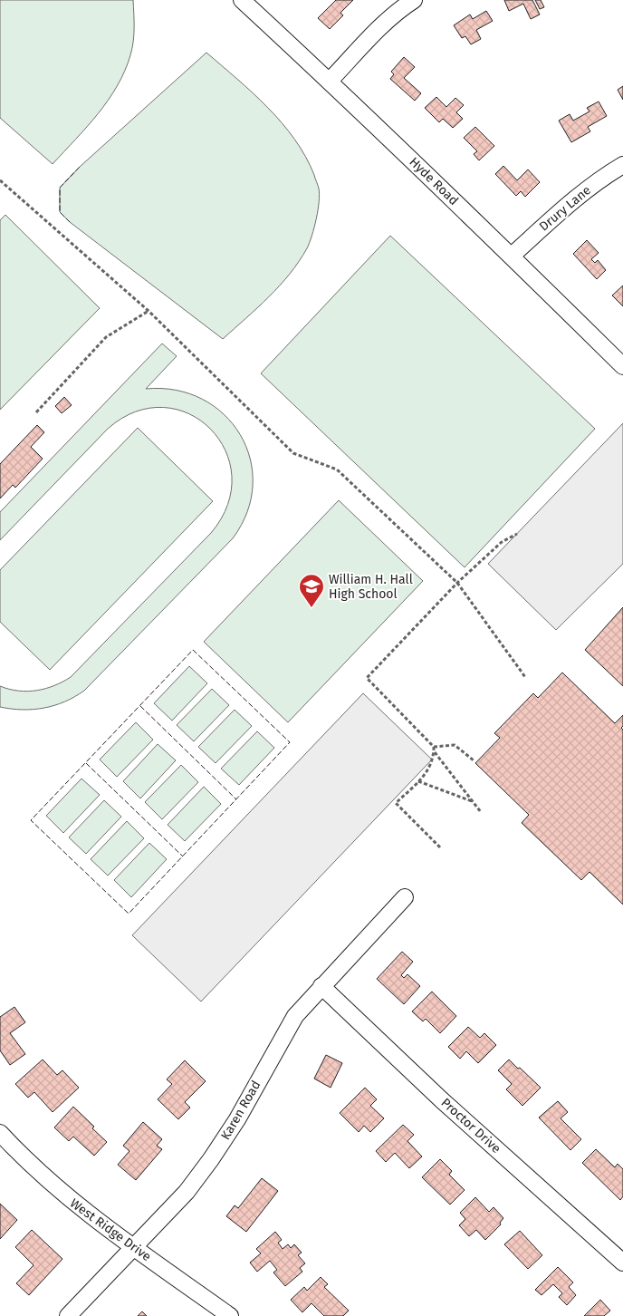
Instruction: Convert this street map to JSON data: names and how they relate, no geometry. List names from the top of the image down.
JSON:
{
  "streets": {
    "street": [
      "Hyde Road",
      "Drury Lane",
      "Karen Road",
      "Proctor Drive",
      "West Ridge Drive"
    ]
  },
  "crossings": [
    ["Hyde Road", "Drury Lane"],
    ["Karen Road", "Proctor Drive"],
    ["Karen Road", "West Ridge Drive"]
  ],
  "places": {
    "school or university": ["William H. Hall High School"]
  }
}
